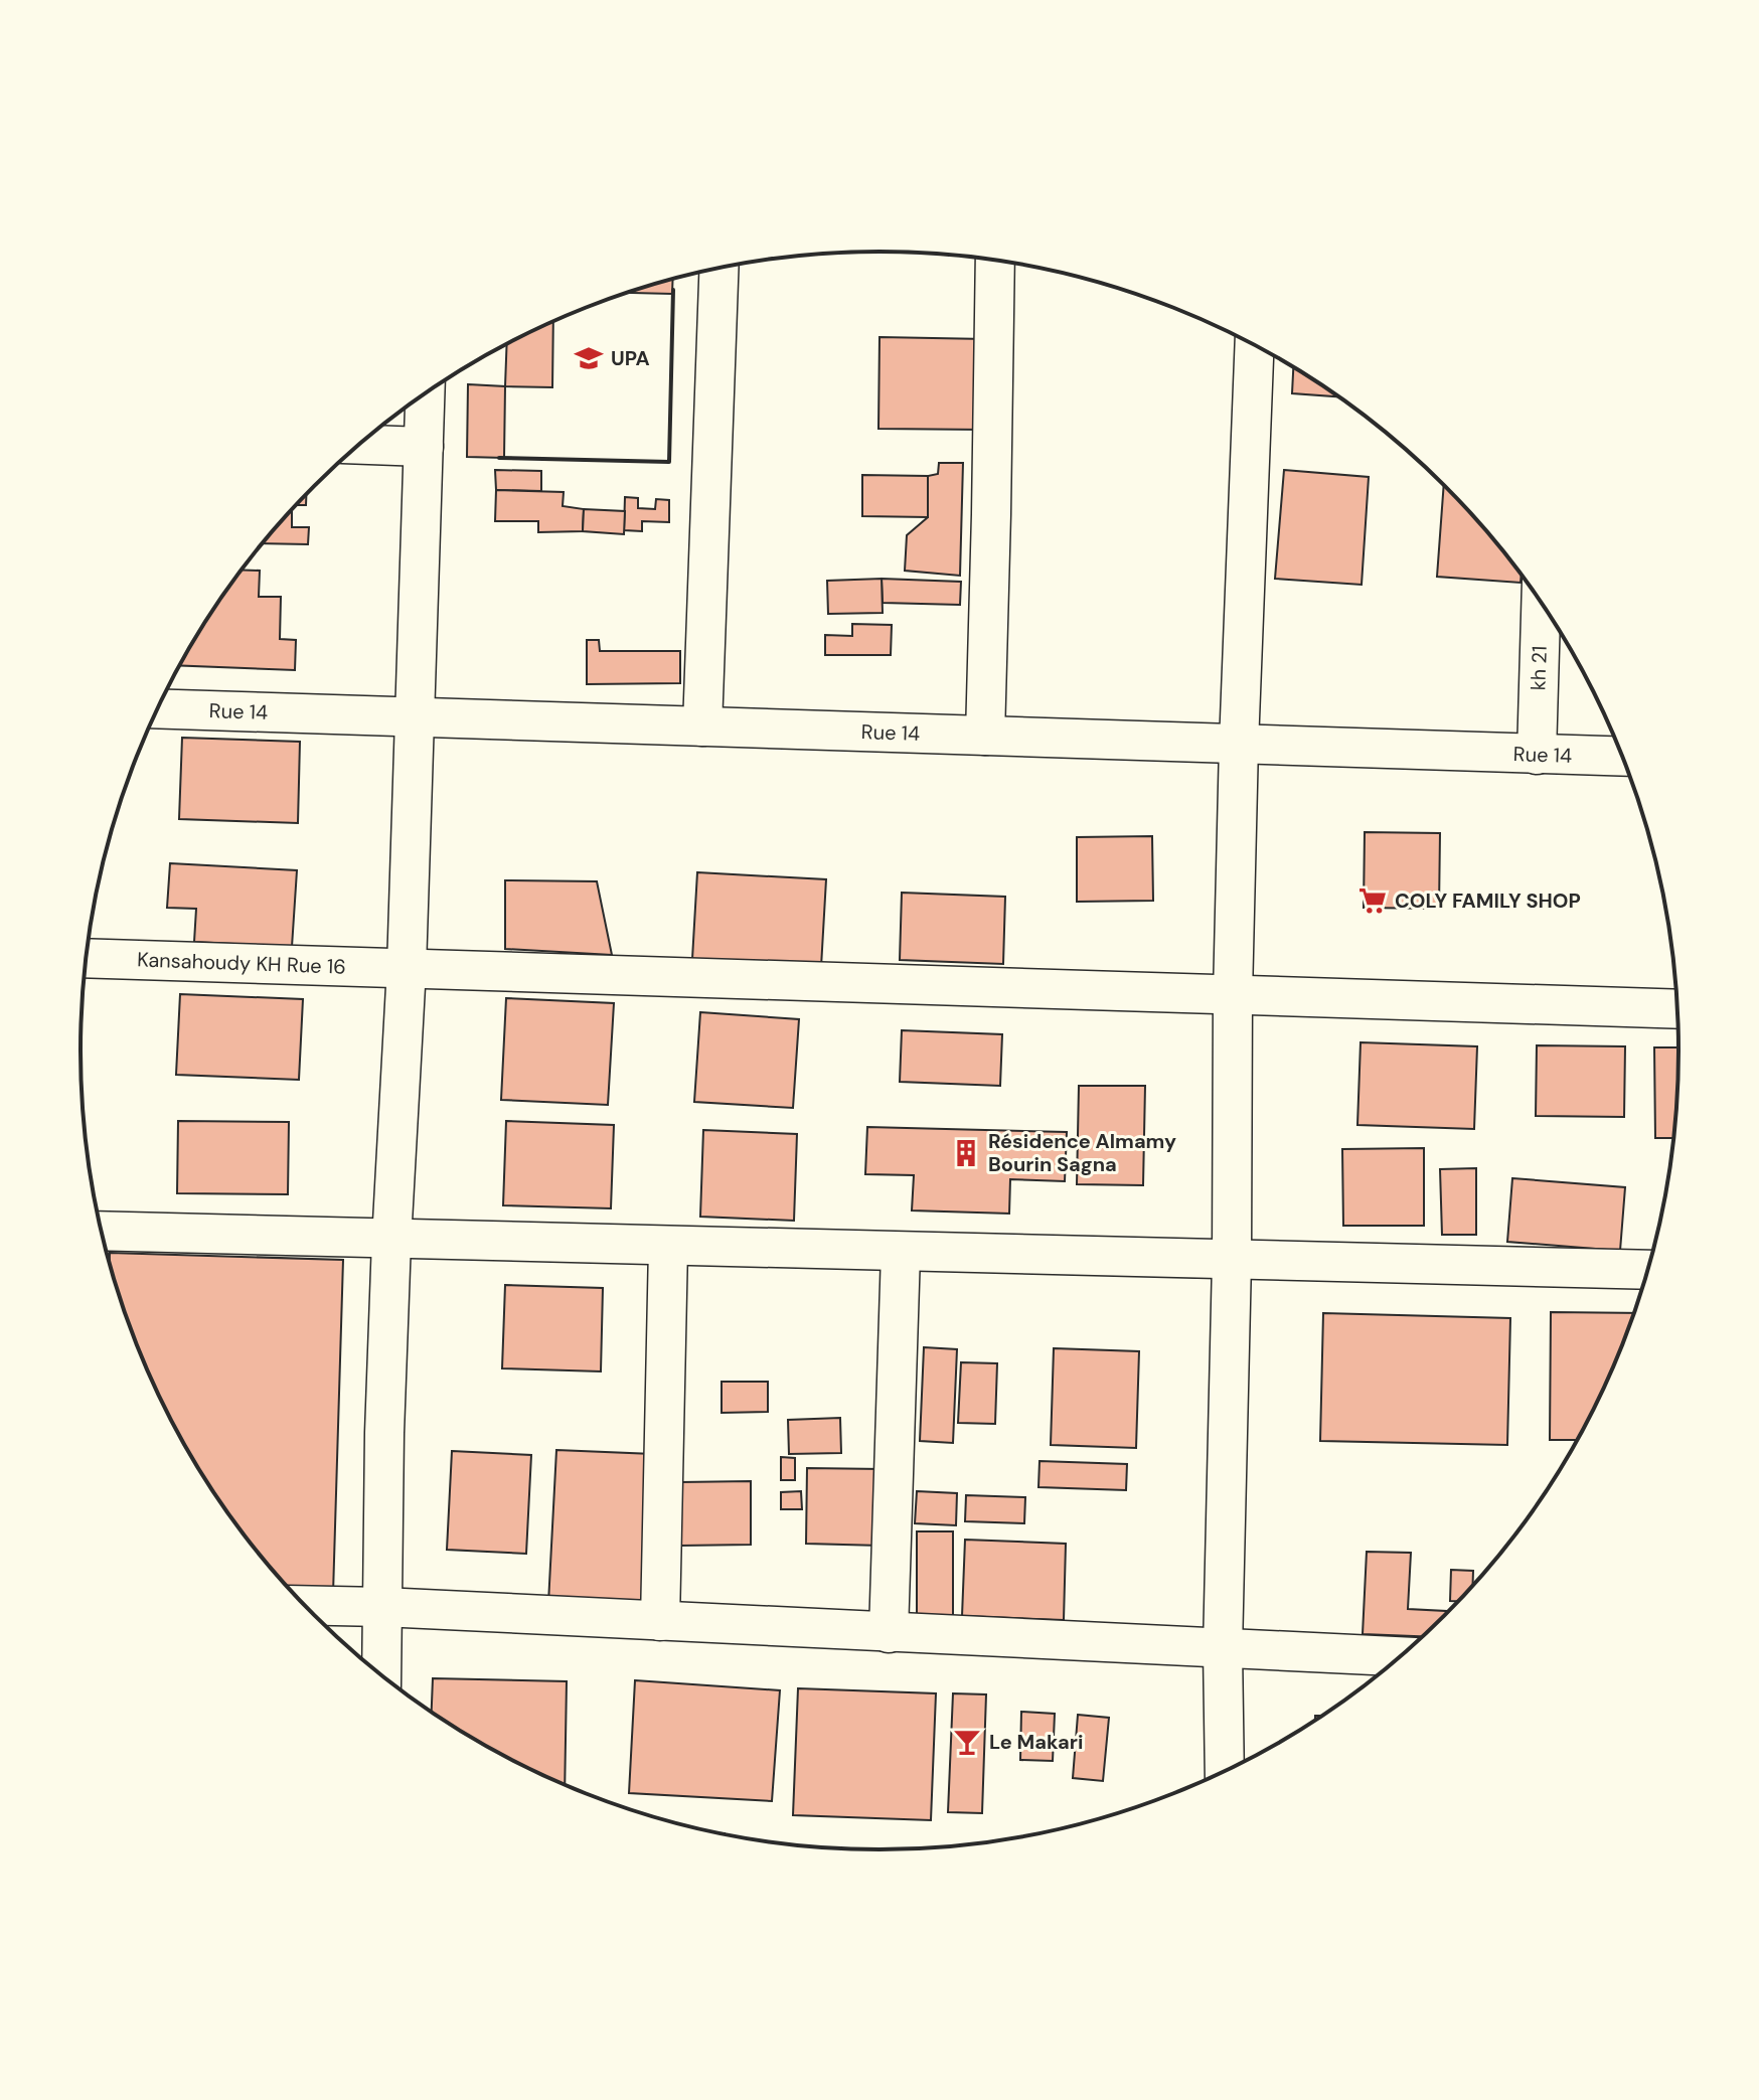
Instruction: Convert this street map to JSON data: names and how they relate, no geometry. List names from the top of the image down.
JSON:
{
  "streets": {
    "street": ["kh 21", "Rue 14", "Kansahoudy KH Rue 16"]
  },
  "crossings": [
    ["kh 21", "Rue 14"]
  ],
  "places": {
    "school or university": ["UPA"],
    "supermarket": ["COLY FAMILY SHOP"],
    "building": ["Résidence Almamy Bourin Sagna"],
    "bar": ["Le Makari"]
  }
}
